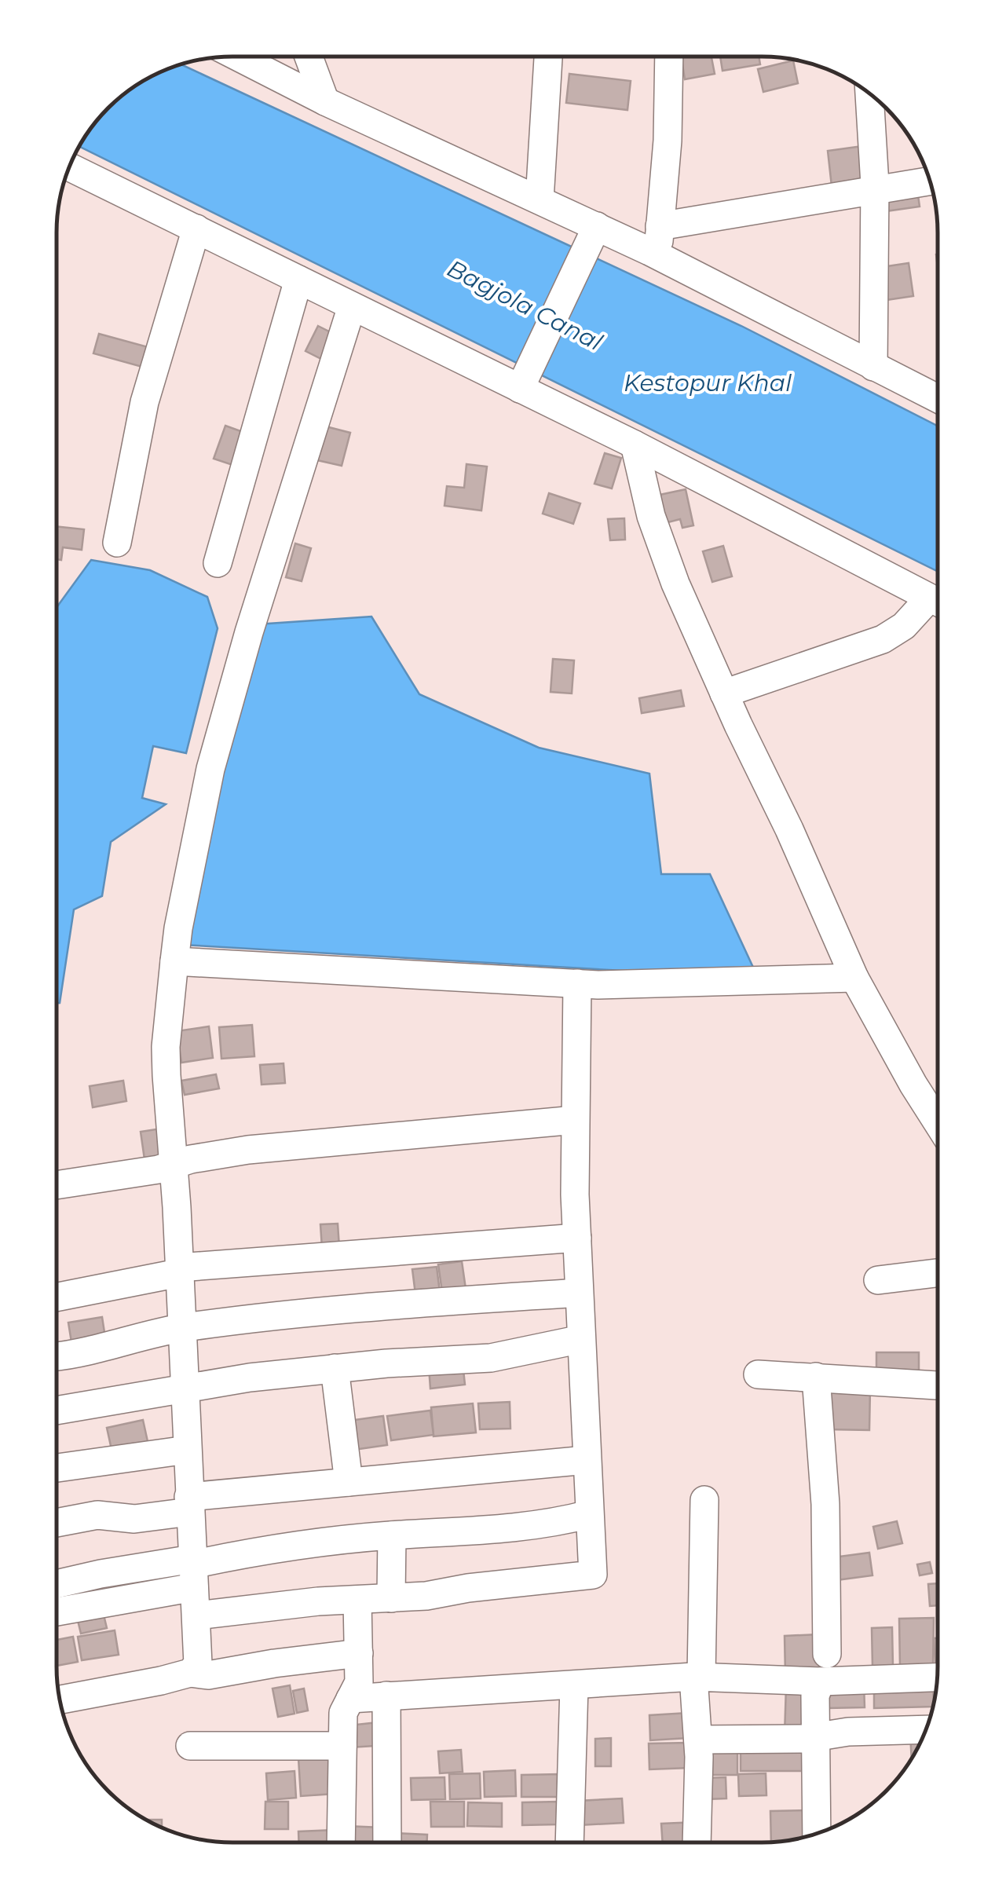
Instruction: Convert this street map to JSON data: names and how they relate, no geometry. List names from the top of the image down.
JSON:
{
  "water": ["Bagjola Canal", "Kestopur Khal"]
}
